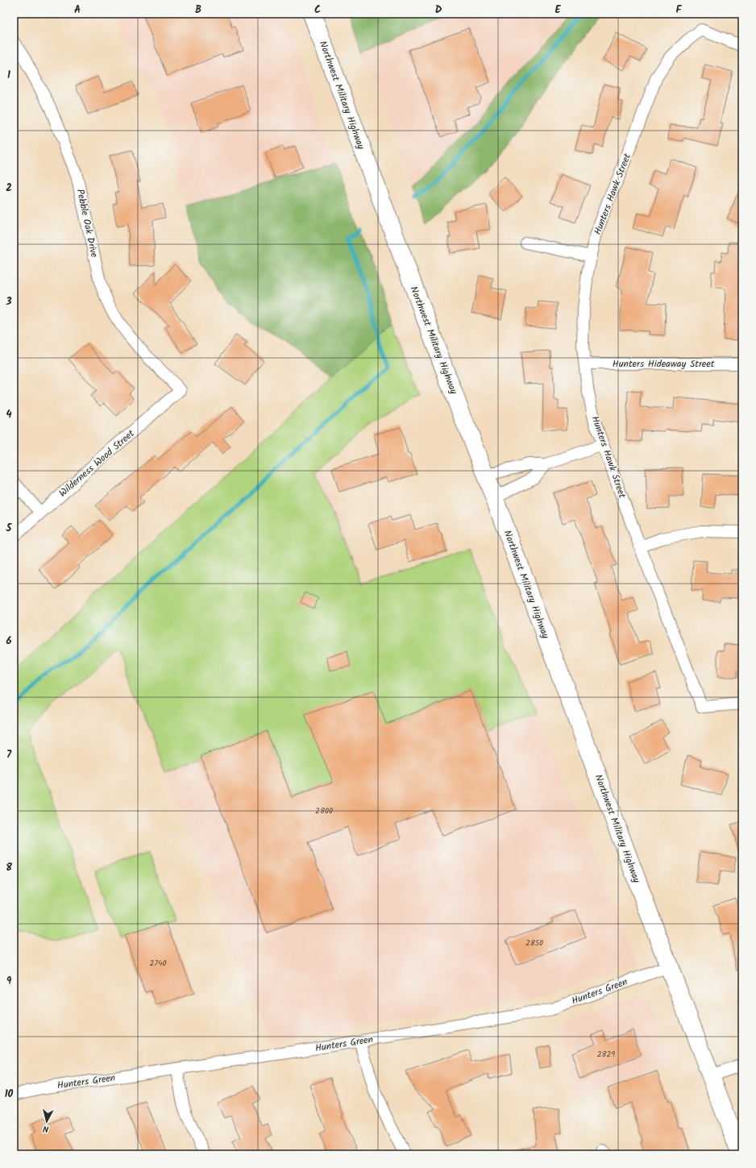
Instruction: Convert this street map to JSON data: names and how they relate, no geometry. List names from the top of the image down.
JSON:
{
  "streets": {
    "main road": ["Northwest Military Highway"],
    "street": [
      "Hunters Hawk Street",
      "Pebble Oak Drive",
      "Hunters Hideaway Street",
      "Wilderness Wood Street",
      "Hunters Green"
    ]
  },
  "crossings": [
    ["Northwest Military Highway", "Hunters Green"],
    ["Hunters Hawk Street", "Hunters Hideaway Street"],
    ["Pebble Oak Drive", "Wilderness Wood Street"]
  ],
  "house_numbers": [
    "2800",
    "2850",
    "2740",
    "2829"
  ],
  "north": "bottom",
  "grid": {
    "columns": [
      "A",
      "B",
      "C",
      "D",
      "E",
      "F"
    ],
    "rows": [
      "1",
      "2",
      "3",
      "4",
      "5",
      "6",
      "7",
      "8",
      "9",
      "10"
    ]
  }
}
